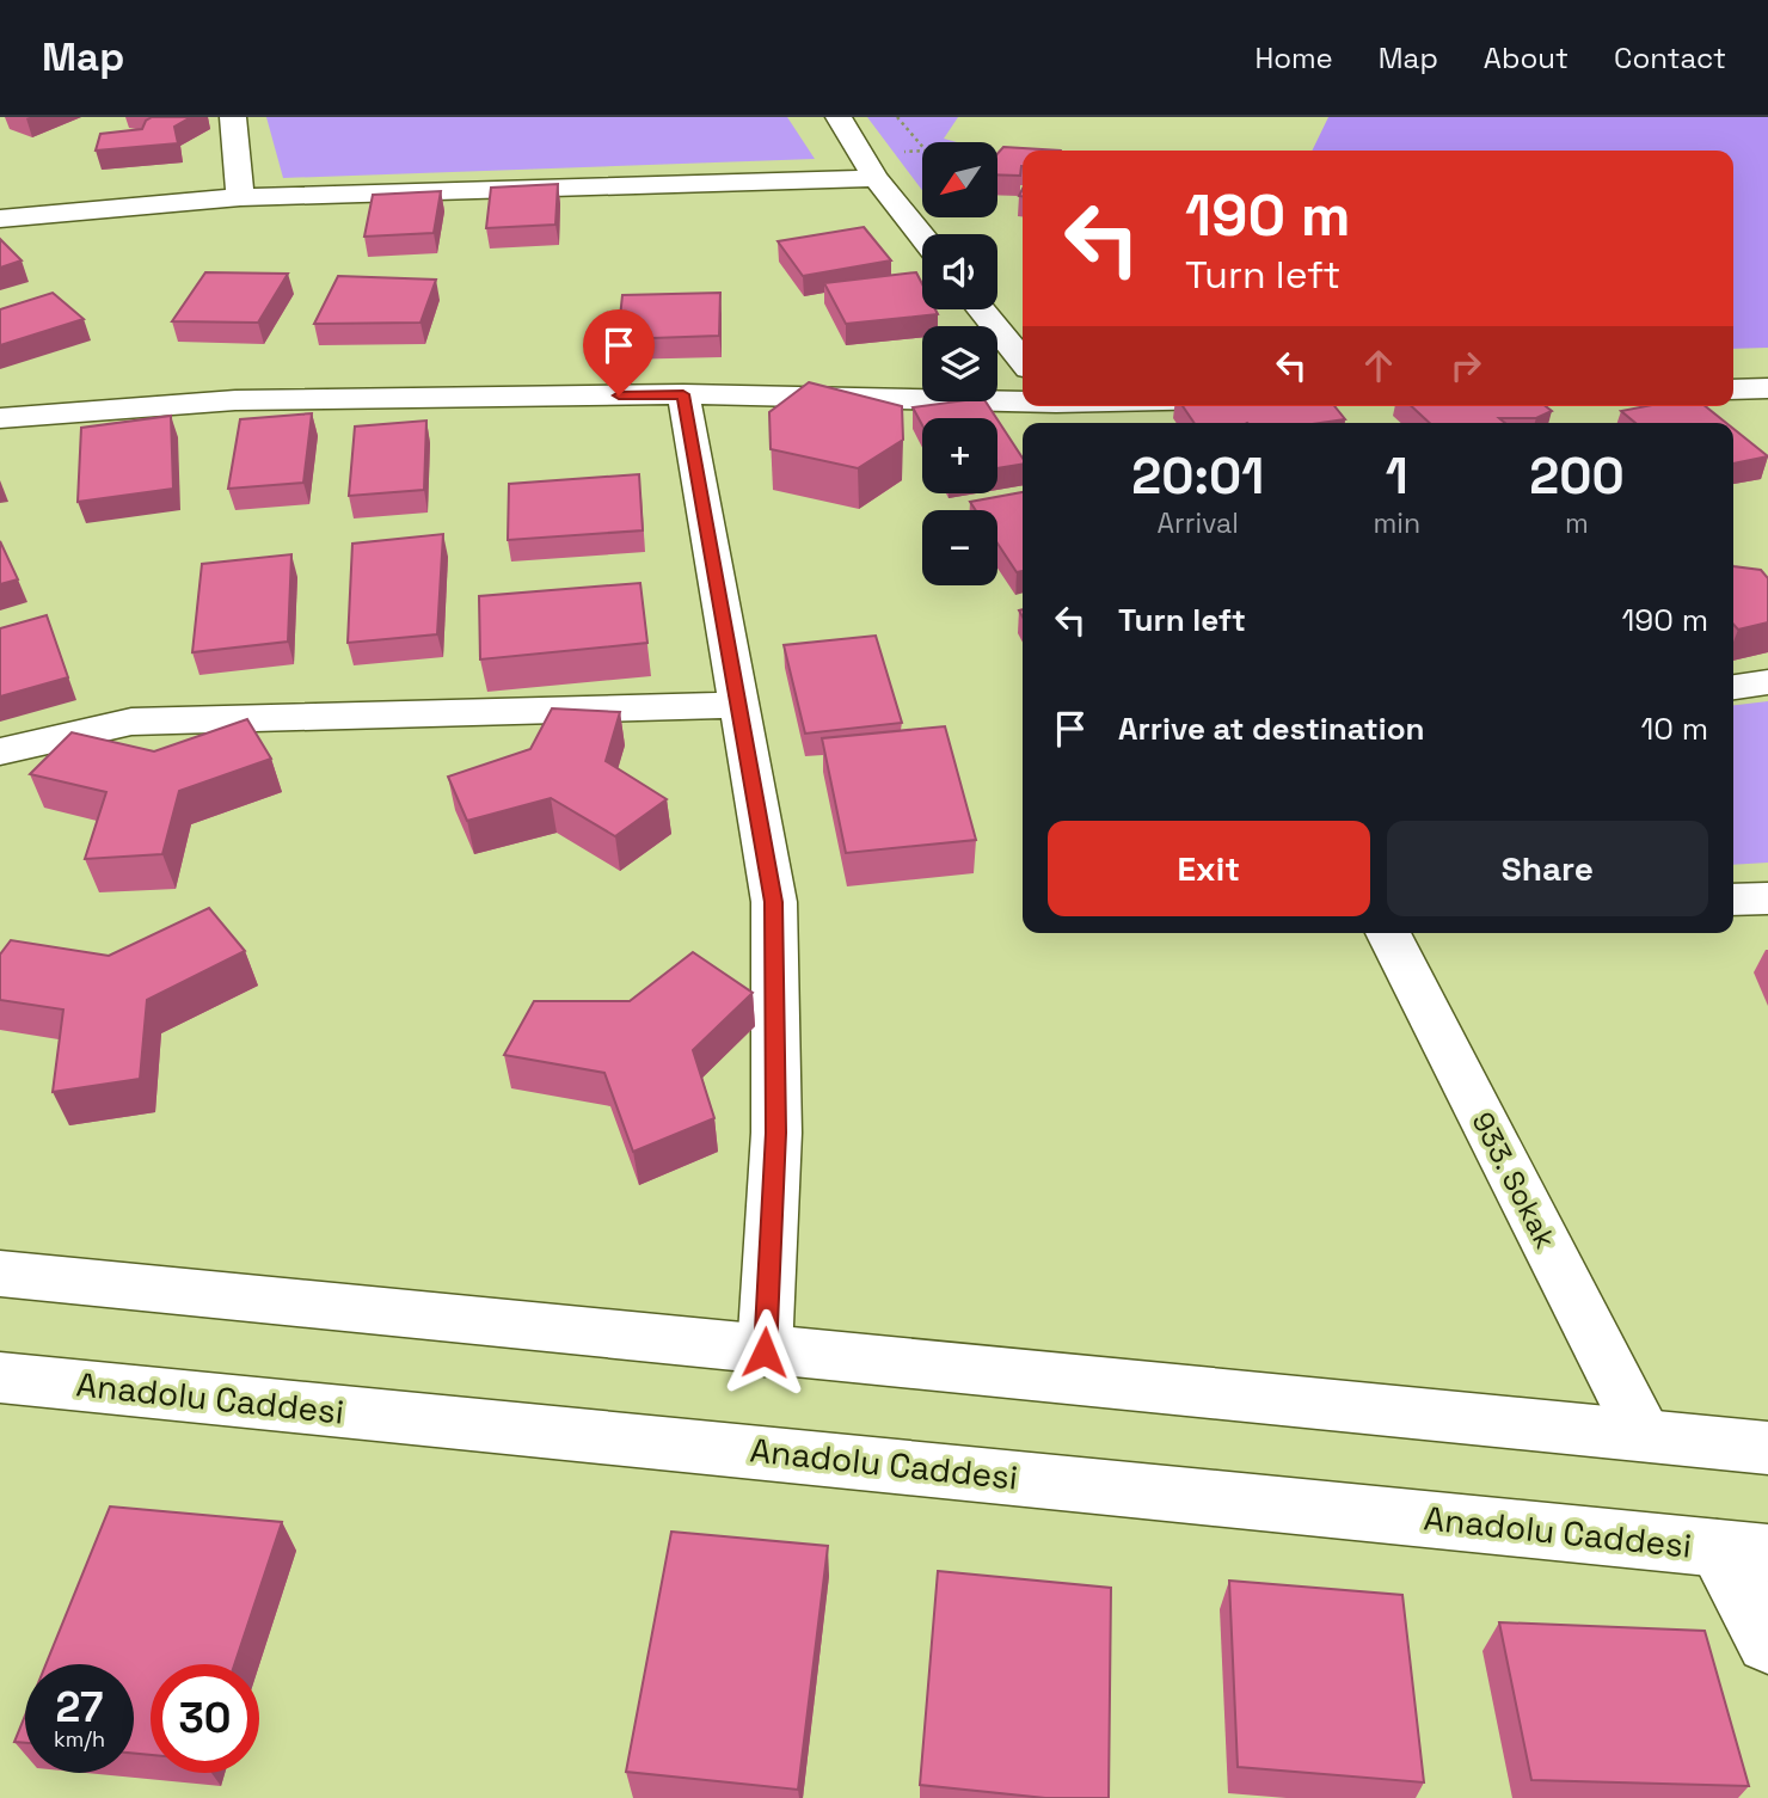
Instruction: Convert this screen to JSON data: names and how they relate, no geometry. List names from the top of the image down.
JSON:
{
  "streets": {
    "street": ["933. Sokak", "Anadolu Caddesi"]
  },
  "north": "bottom left",
  "page": {
    "header": "Map",
    "nav": [
      "Home",
      "Map",
      "About",
      "Contact"
    ],
    "map_buttons": ["+", "−"],
    "turn": ["190 m", "Turn left"],
    "eta": [
      "20:01",
      "Arrival",
      "1",
      "min",
      "200",
      "m"
    ],
    "list": [
      {
        "name": "Turn left",
        "value": "190 m"
      },
      {
        "name": "Arrive at destination",
        "value": "10 m"
      }
    ],
    "buttons": ["Exit", "Share"],
    "speed": "27 km/h",
    "limit": "30"
  }
}
